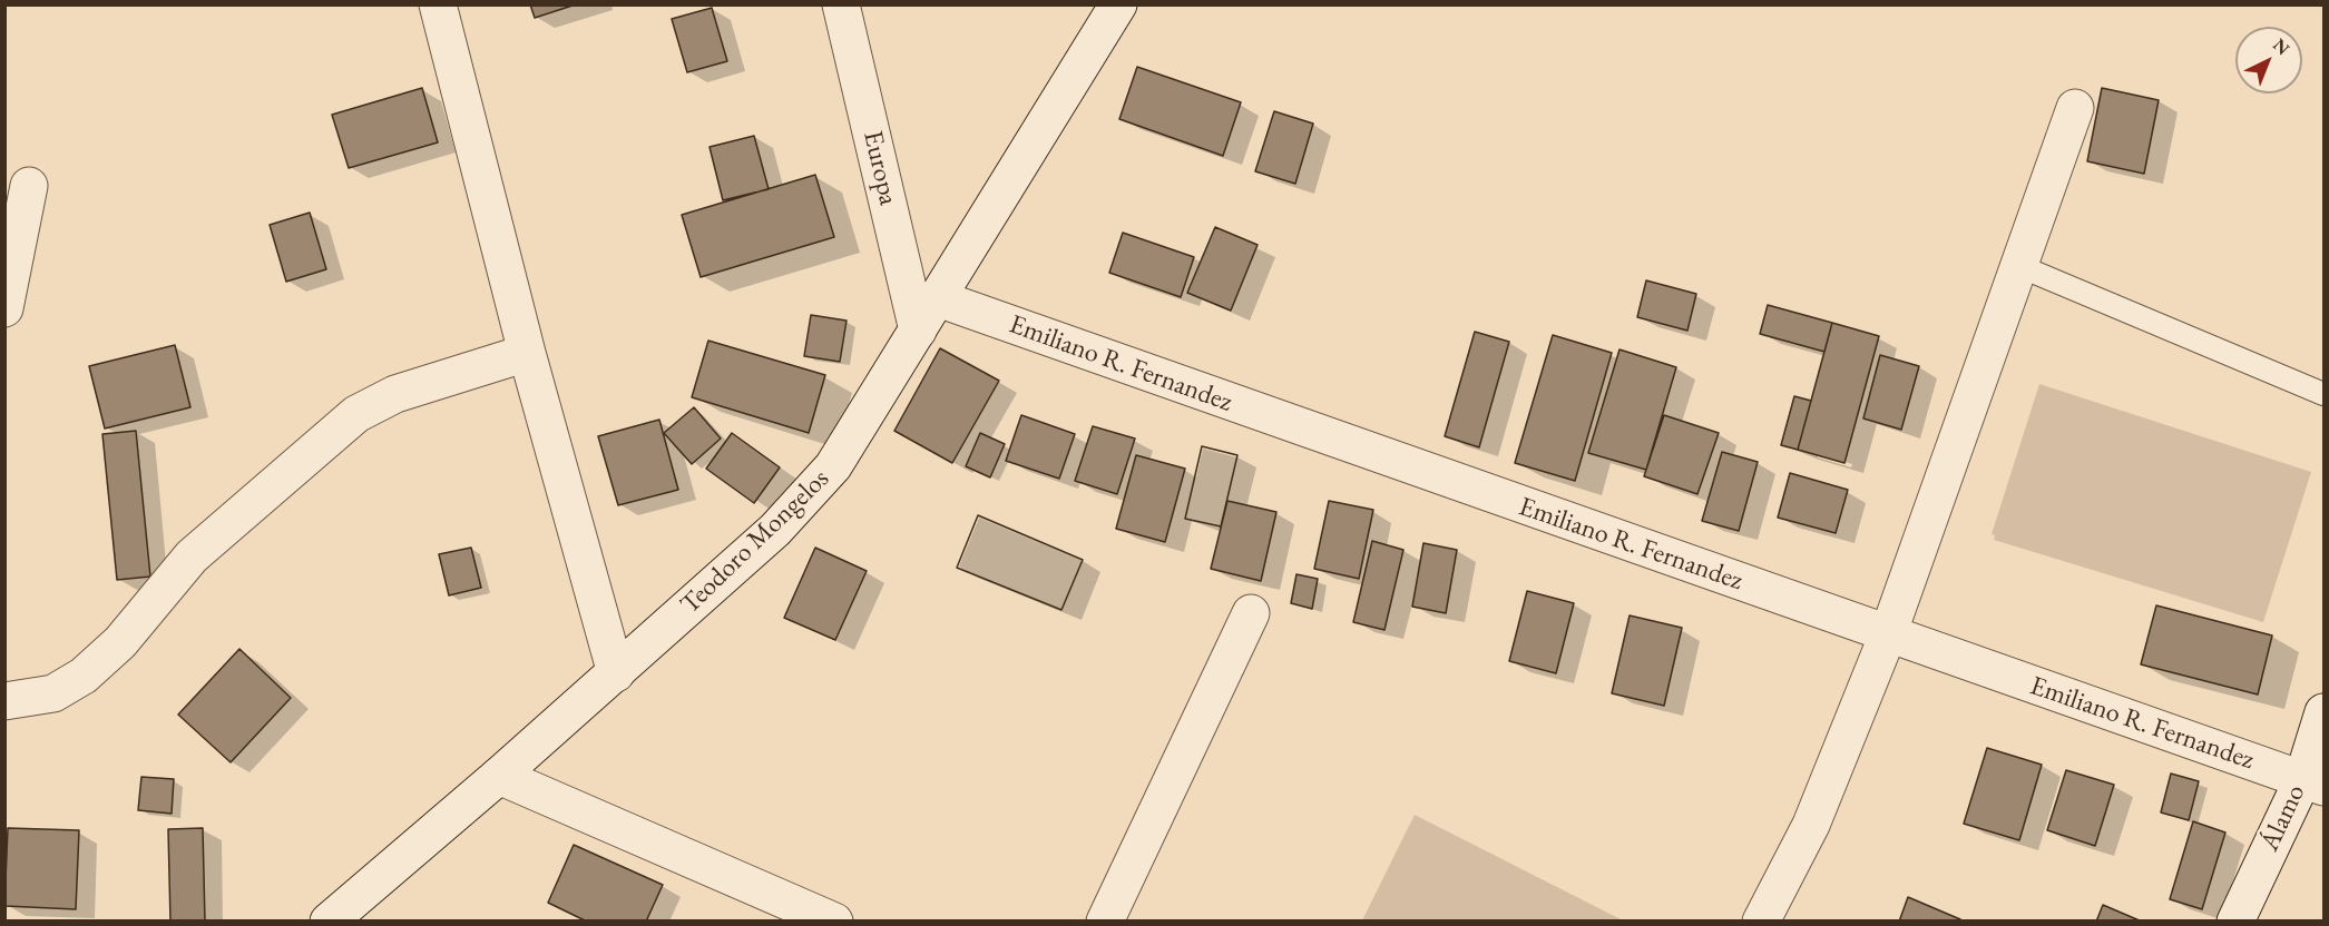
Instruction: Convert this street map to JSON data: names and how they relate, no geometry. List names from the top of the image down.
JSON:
{
  "streets": {
    "street": [
      "Europa",
      "Emiliano R. Fernandez",
      "Teodoro Mongelos",
      "Álamo"
    ]
  },
  "crossings": [
    ["Europa", "Teodoro Mongelos"],
    ["Emiliano R. Fernandez", "Teodoro Mongelos"],
    ["Emiliano R. Fernandez", "Álamo"]
  ],
  "north": "top right"
}
